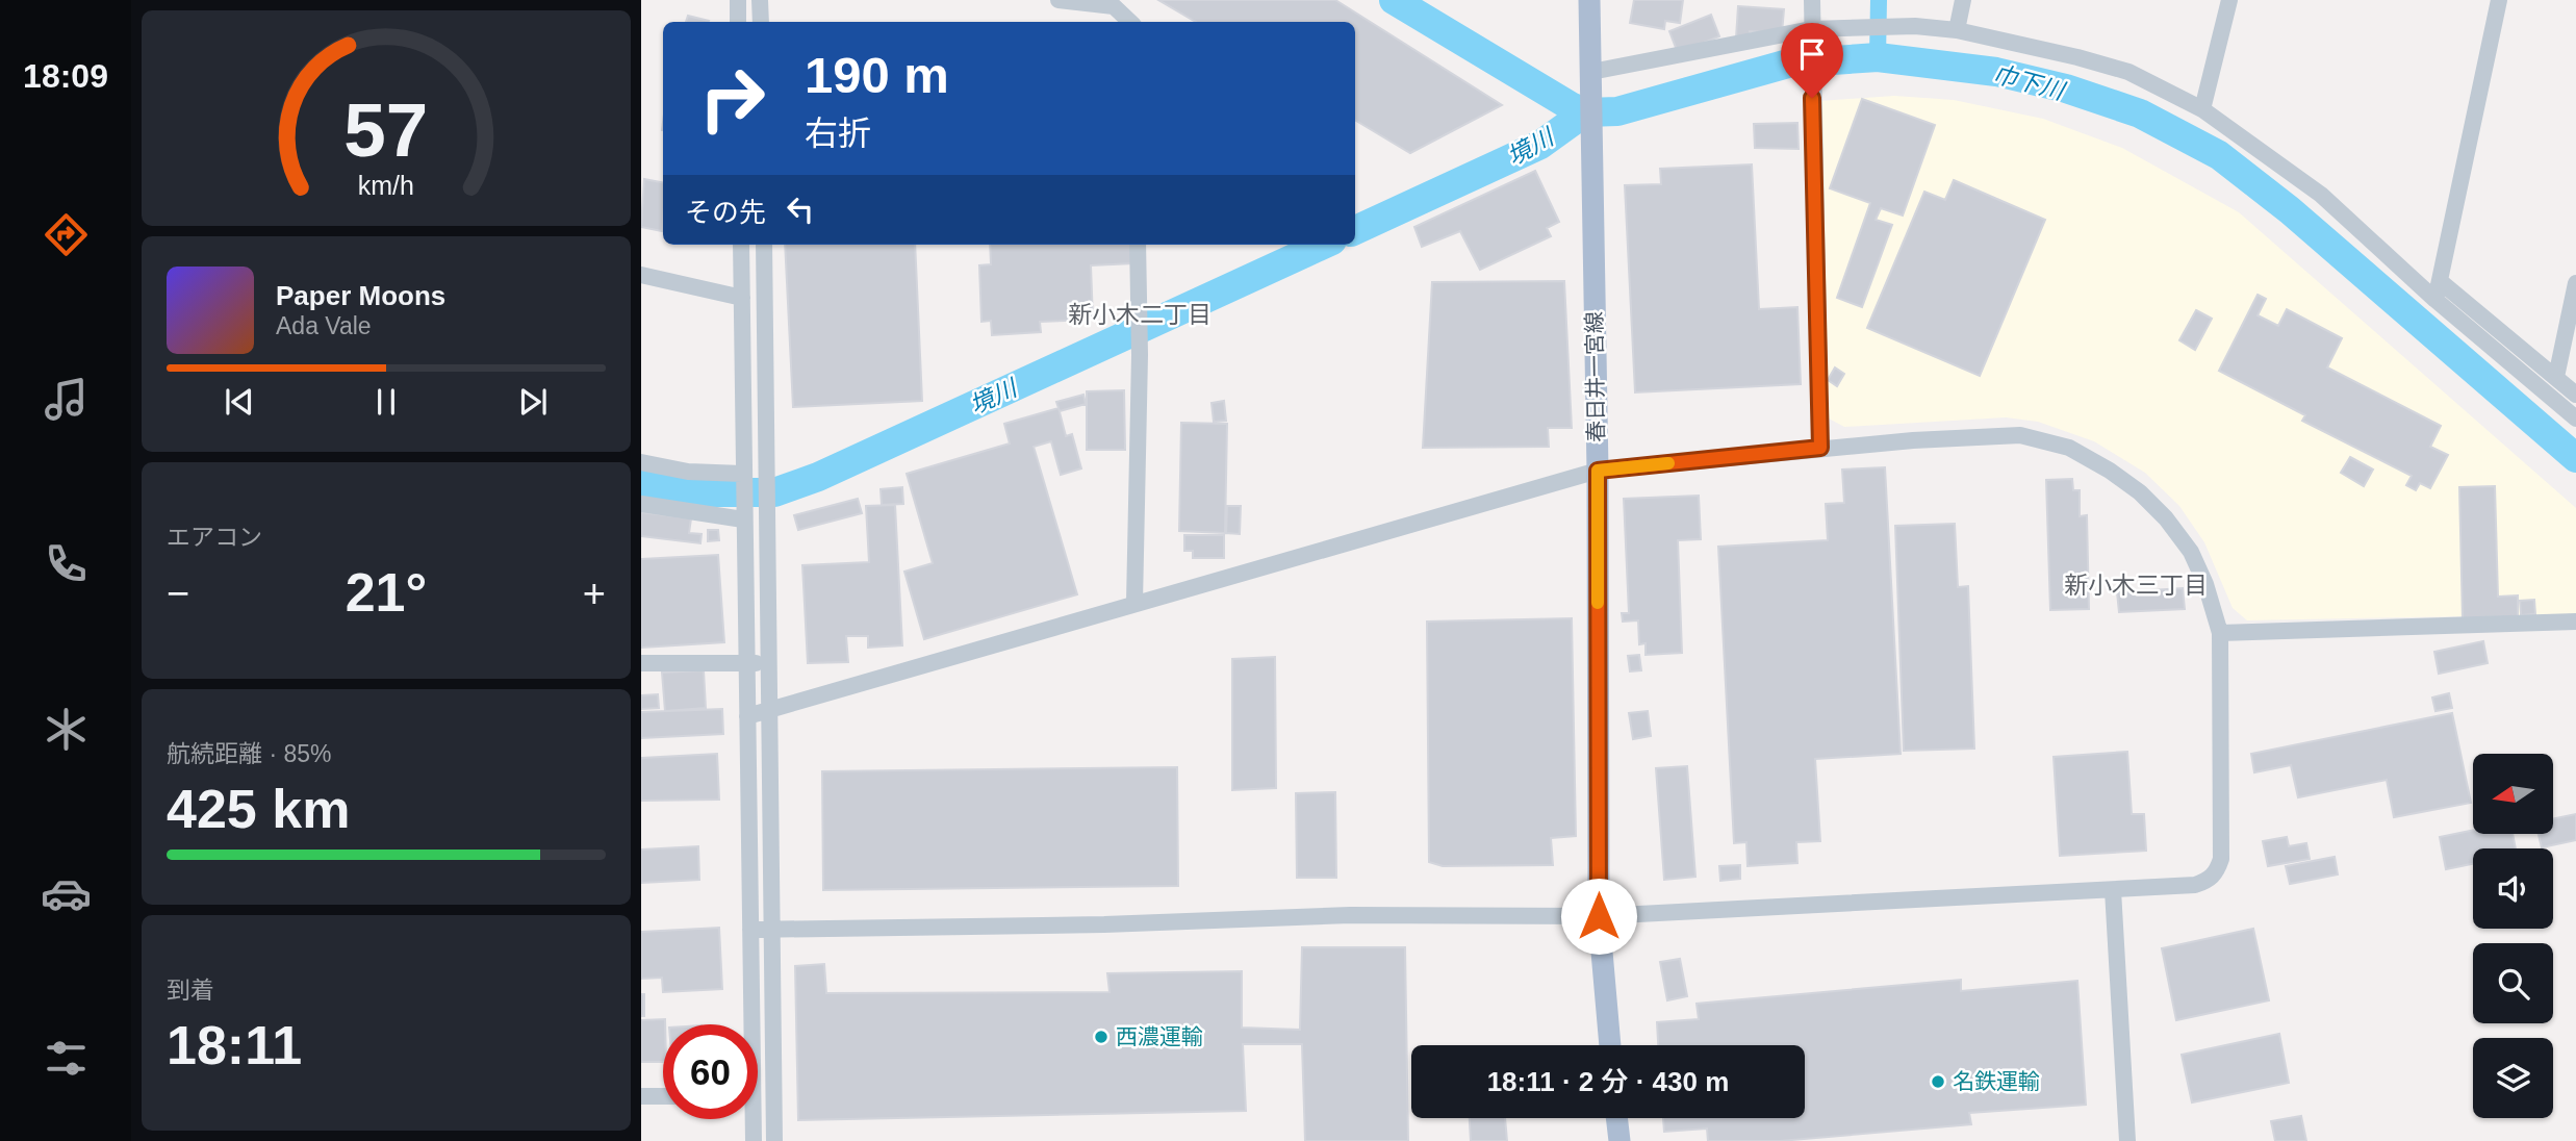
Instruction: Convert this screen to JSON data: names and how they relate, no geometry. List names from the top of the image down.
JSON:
{
  "streets": {
    "main road": ["春日井一宮線"]
  },
  "districts": ["新小木二丁目", "新小木三丁目"],
  "water": ["巾下川", "境川"],
  "places": ["西濃運輸", "名鉄運輸"],
  "north": "left",
  "page": {
    "tabs": "18:09",
    "turn": ["190 m", "右折"],
    "then": "その先",
    "song": ["Paper Moons", "Ada Vale"],
    "tile": [
      "エアコン",
      ["航続距離 · 85%", "425 km"],
      ["到着", "18:11"]
    ],
    "heat": ["−", "21°", "+"],
    "limit": "60",
    "trip": "18:11 · 2 分 · 430 m",
    "gauge": ["57", "km/h"]
  }
}
